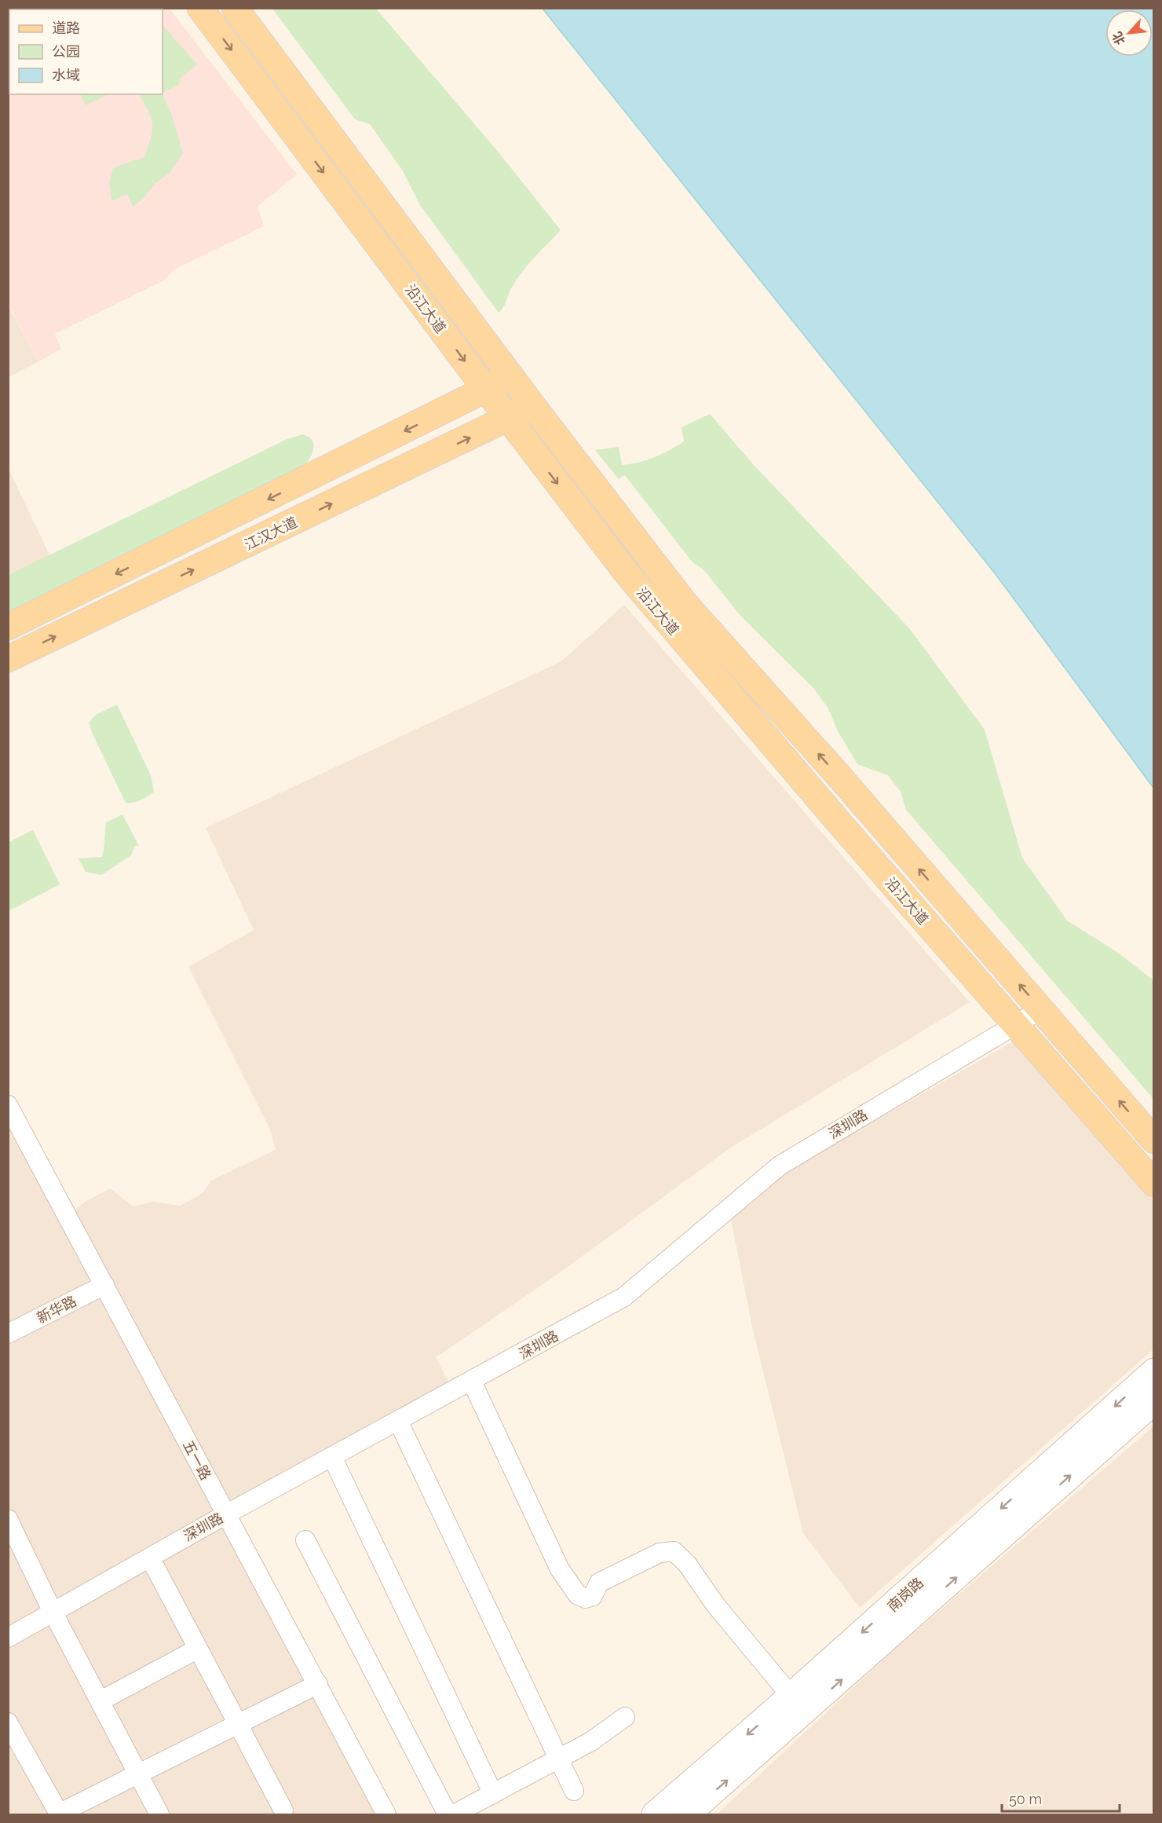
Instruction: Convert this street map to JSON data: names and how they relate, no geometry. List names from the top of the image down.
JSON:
{
  "streets": {
    "main road": ["沿江大道", "江汉大道", "南岗路"],
    "street": ["深圳路", "新华路", "五一路"]
  },
  "crossings": [
    ["沿江大道", "江汉大道"],
    ["沿江大道", "深圳路"],
    ["深圳路", "五一路"],
    ["新华路", "五一路"]
  ],
  "legend": ["道路", "公园", "水域"],
  "scale_bar": "50 m",
  "north": "bottom left"
}
